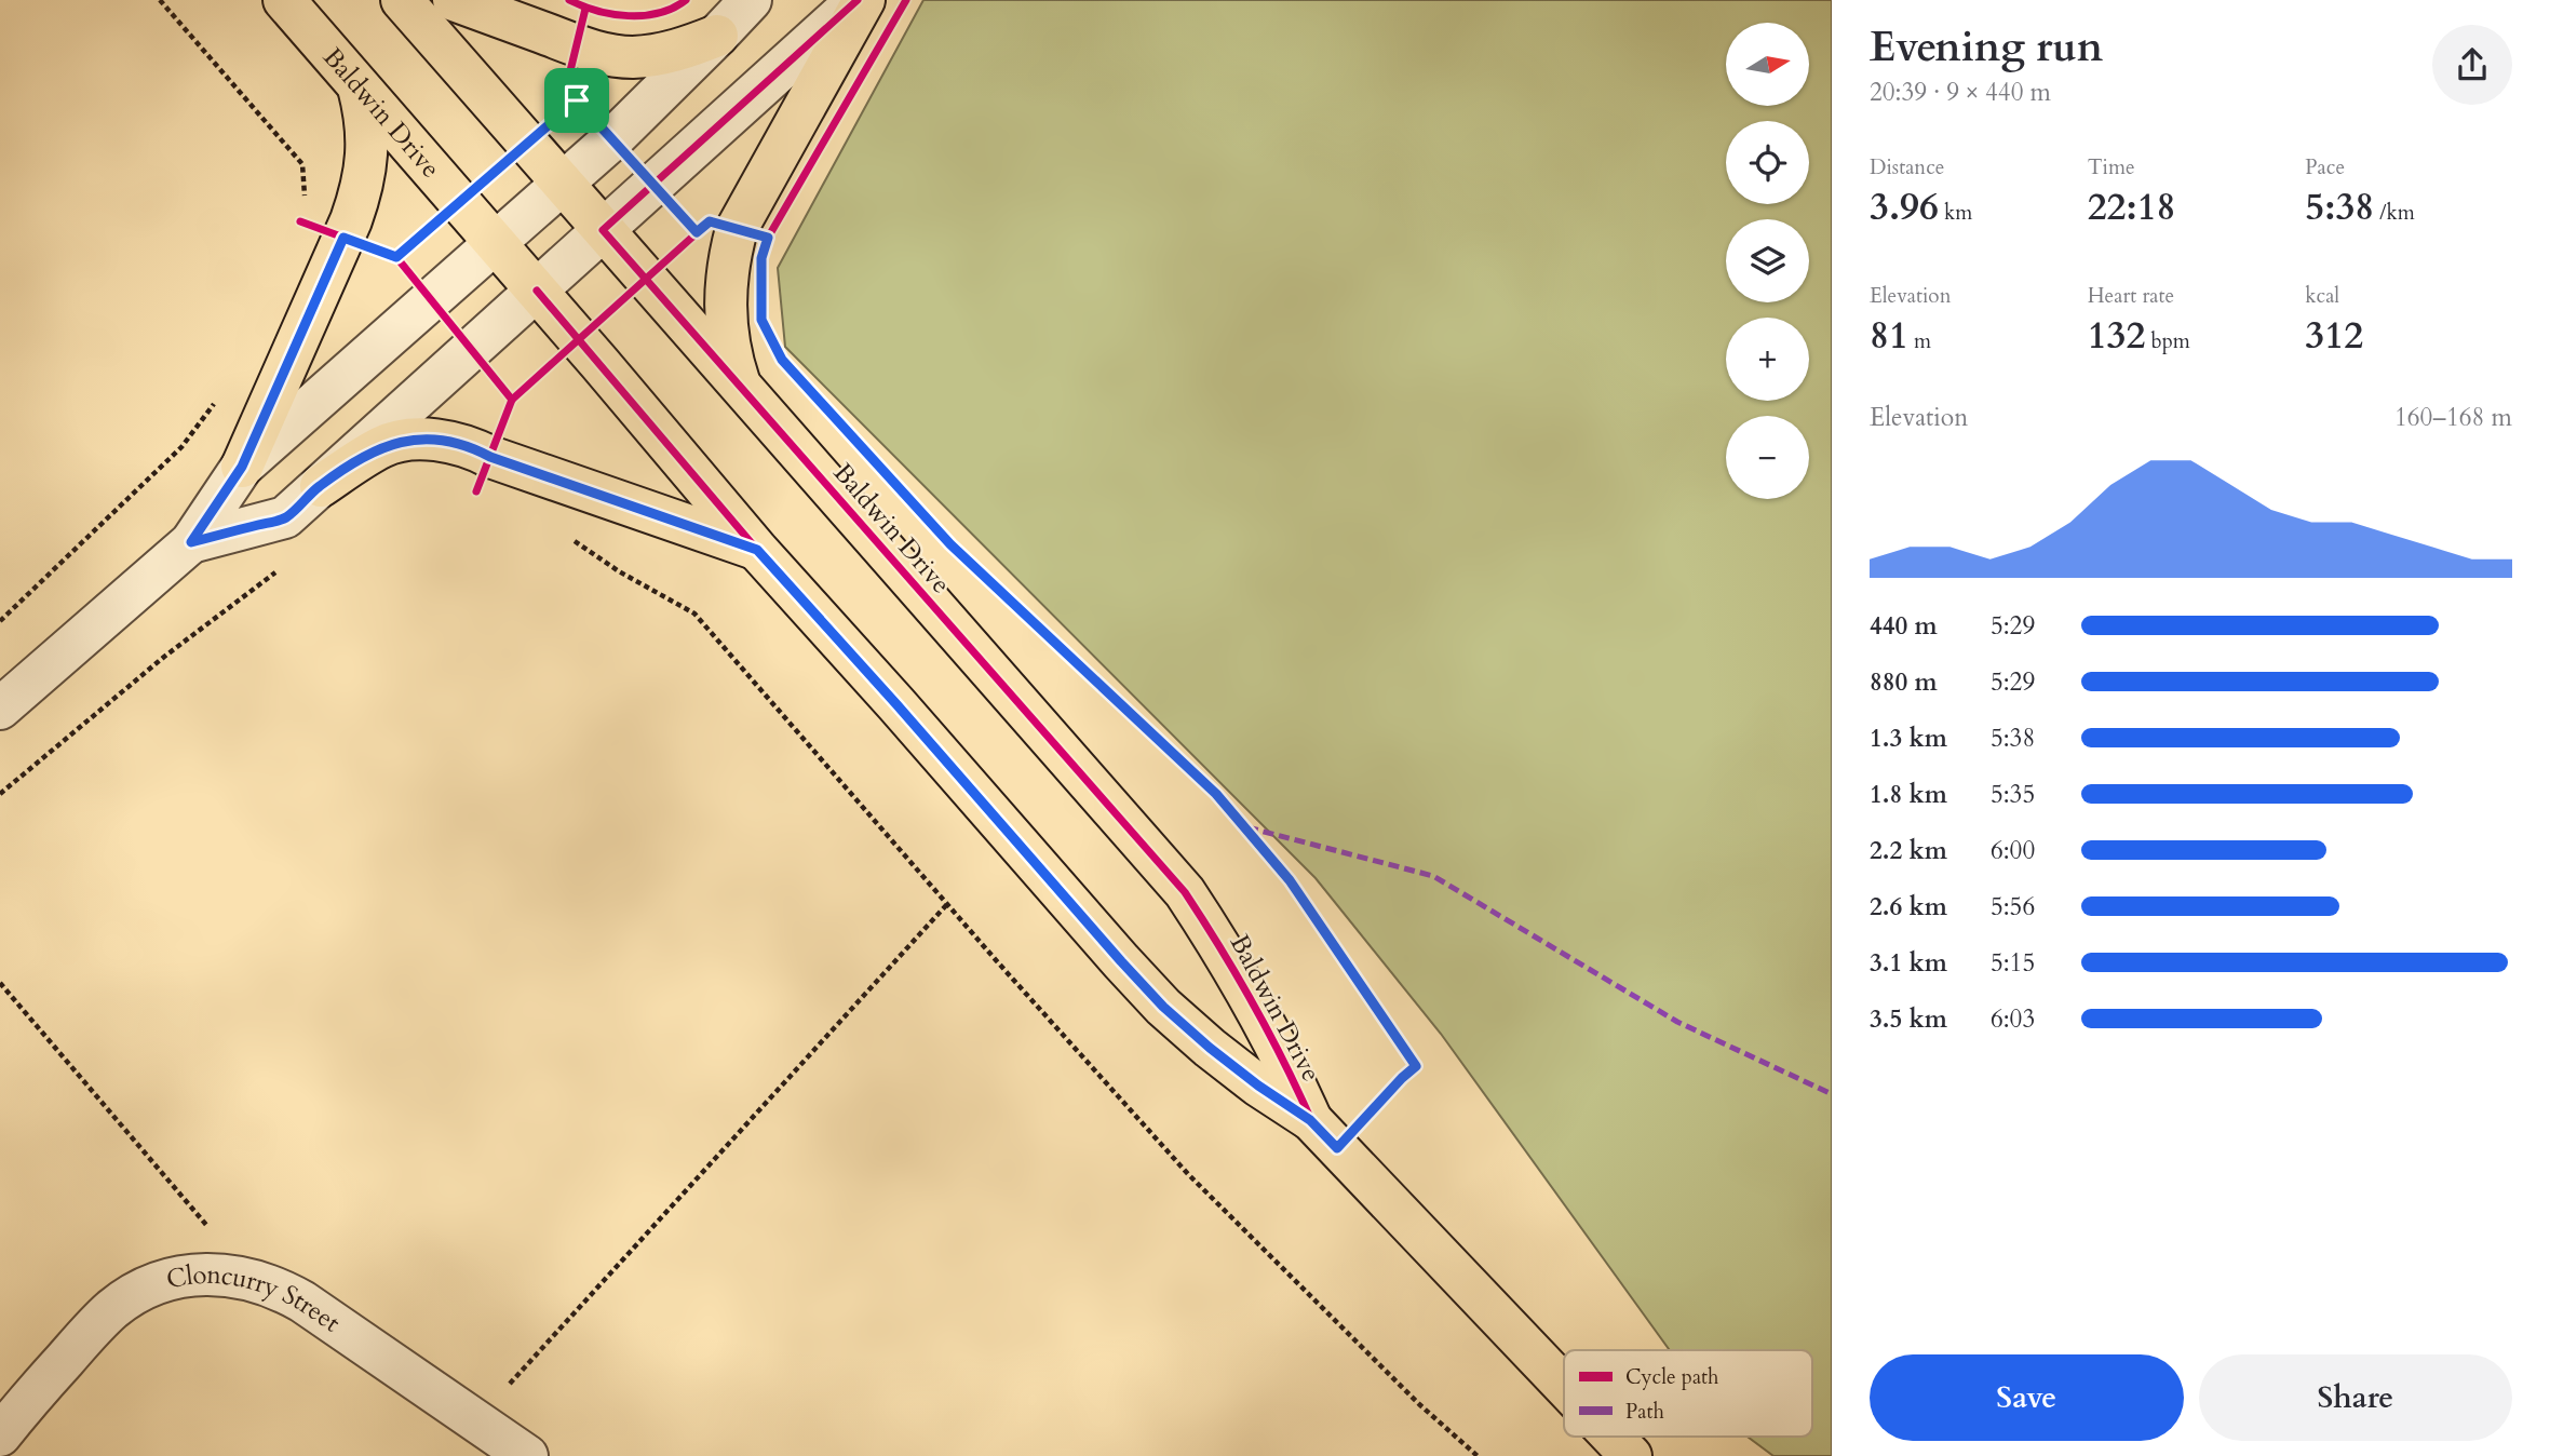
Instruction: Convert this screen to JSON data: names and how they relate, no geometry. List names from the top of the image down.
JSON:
{
  "streets": {
    "main road": ["Baldwin Drive"],
    "street": ["Cloncurry Street"]
  },
  "legend": ["Cycle path", "Path"],
  "north": "right",
  "page": {
    "heading": ["Evening run", "20:39 · 9 × 440 m"],
    "map_buttons": ["+", "−"],
    "stats": [
      ["Distance", "3.96 km"],
      ["Time", "22:18"],
      ["Pace", "5:38 /km"],
      ["Elevation", "81 m"],
      ["Heart rate", "132 bpm"],
      ["kcal", "312"]
    ],
    "chart": ["Elevation", "160–168 m"],
    "list": [
      {
        "name": "440 m",
        "note": "5:29"
      },
      {
        "name": "880 m",
        "note": "5:29"
      },
      {
        "name": "1.3 km",
        "note": "5:38"
      },
      {
        "name": "1.8 km",
        "note": "5:35"
      },
      {
        "name": "2.2 km",
        "note": "6:00"
      },
      {
        "name": "2.6 km",
        "note": "5:56"
      },
      {
        "name": "3.1 km",
        "note": "5:15"
      },
      {
        "name": "3.5 km",
        "note": "6:03"
      }
    ],
    "buttons": ["Save", "Share"]
  }
}
